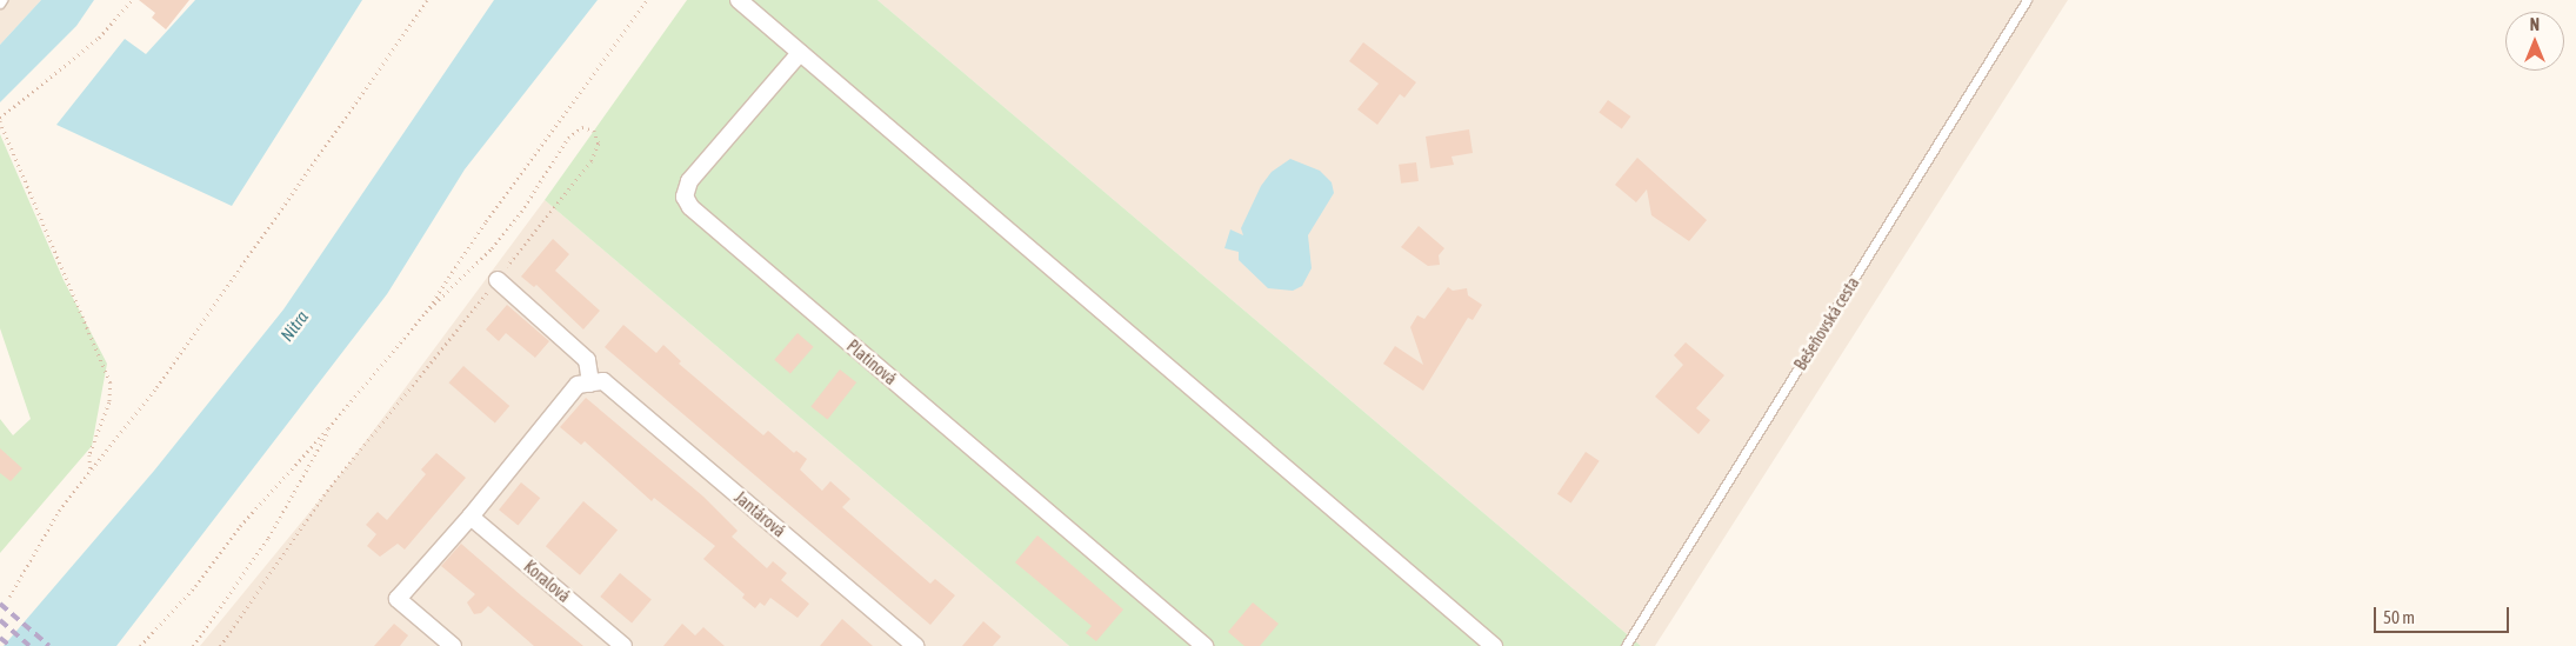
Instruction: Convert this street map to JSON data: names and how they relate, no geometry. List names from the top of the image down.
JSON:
{
  "streets": {
    "street": ["Platinová", "Jantárová", "Koralová"],
    "lane": ["Bešeňovská cesta"]
  },
  "water": ["Nitra"],
  "scale_bar": "50 m",
  "north": "top"
}
